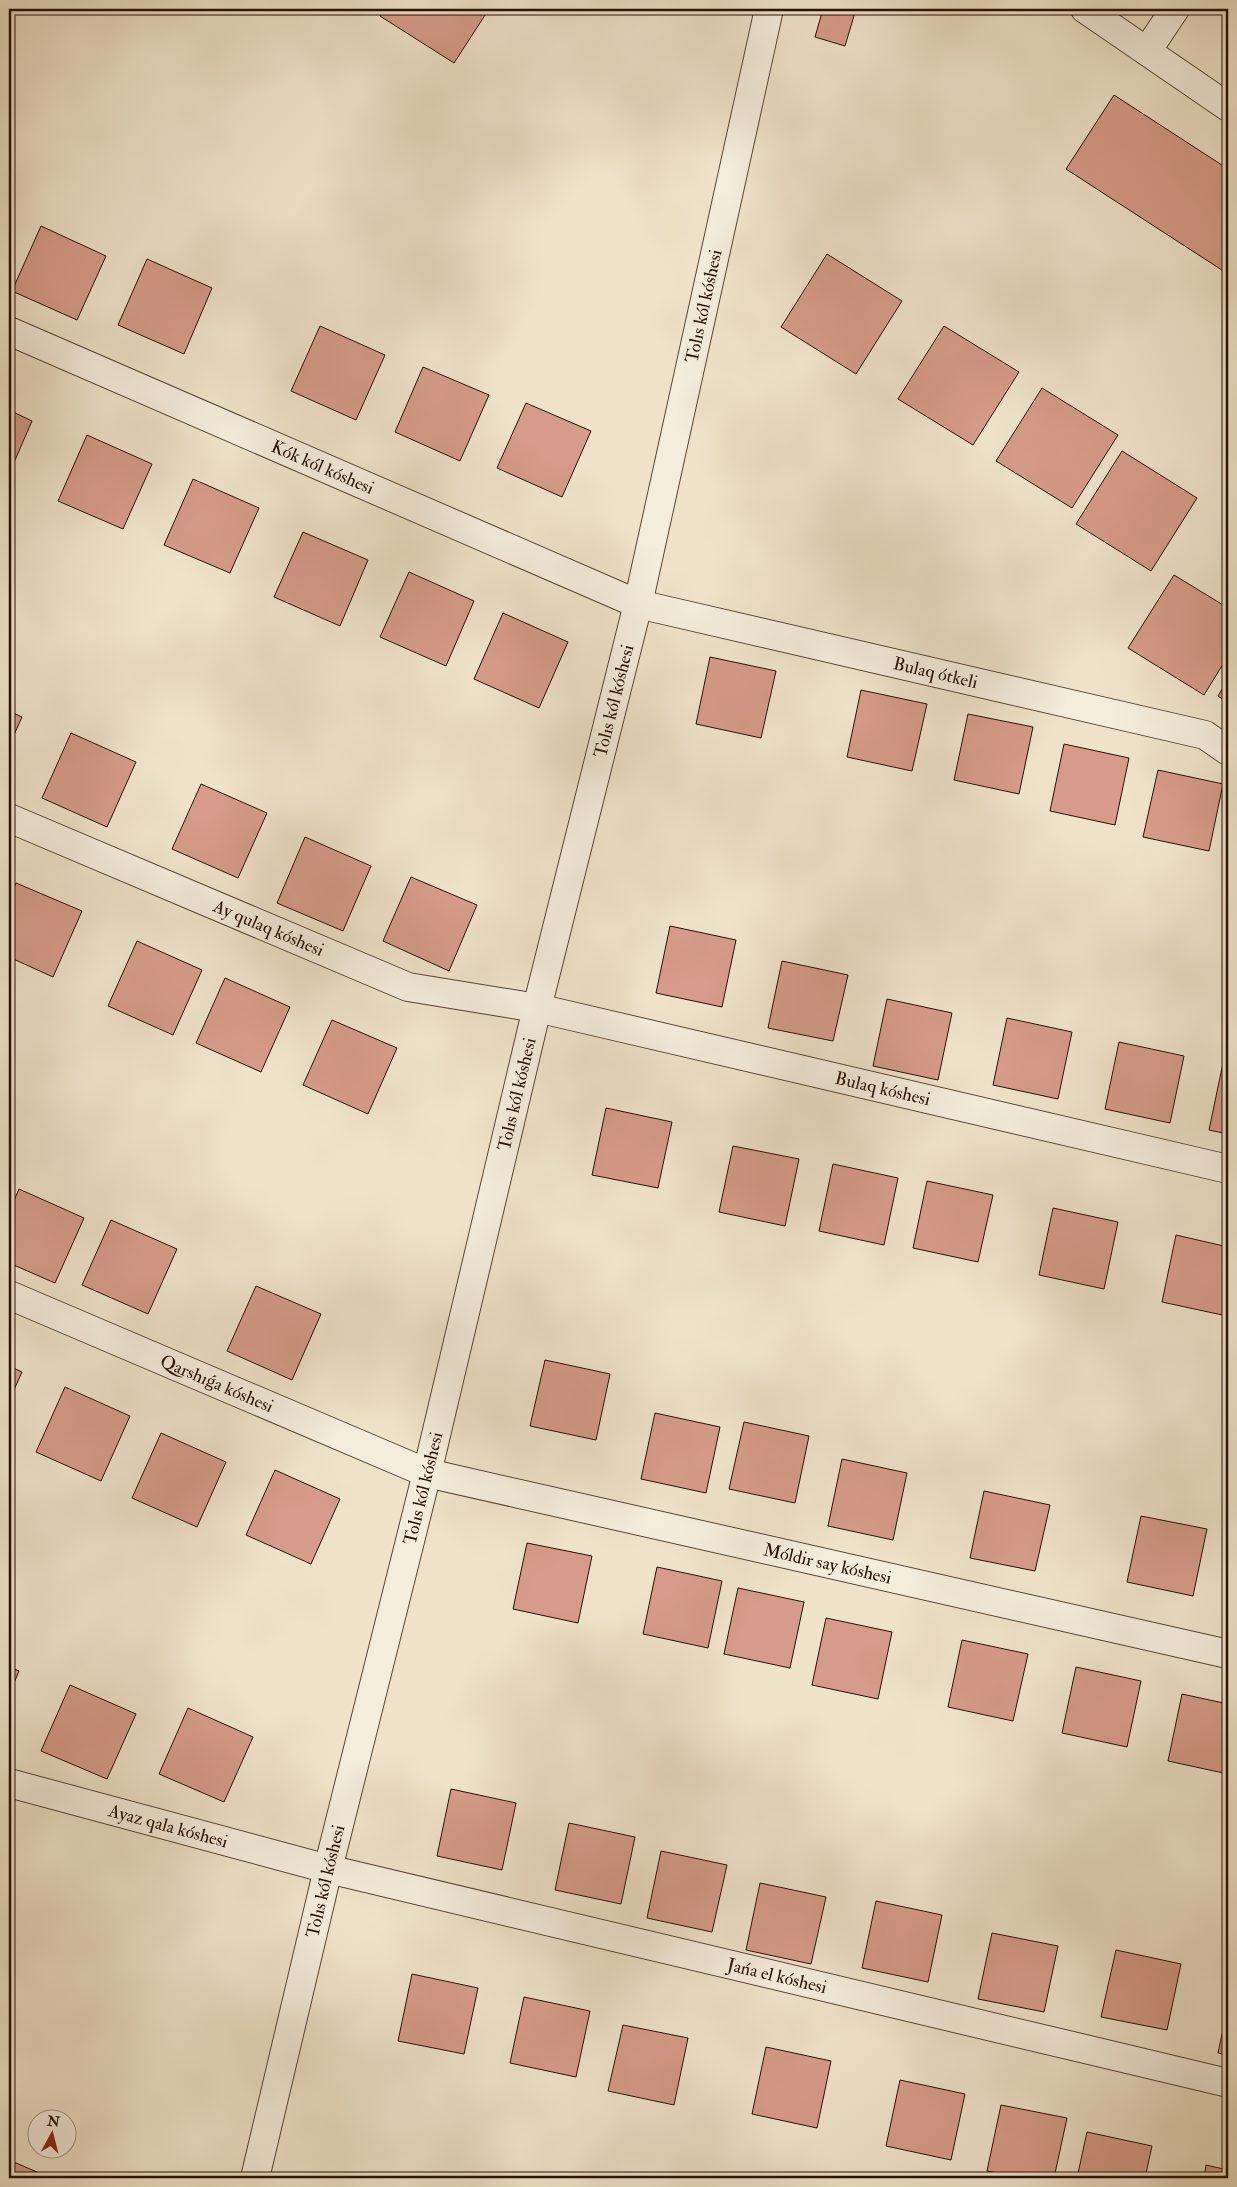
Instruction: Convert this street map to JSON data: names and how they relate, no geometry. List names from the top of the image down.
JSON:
{
  "streets": {
    "street": [
      "Tolıs kól kóshesi",
      "Kók kól kóshesi",
      "Bulaq ótkeli",
      "Ay qulaq kóshesi",
      "Bulaq kóshesi",
      "Qarshıǵa kóshesi",
      "Móldir say kóshesi",
      "Ayaz qala kóshesi",
      "Jańa el kóshesi"
    ]
  },
  "crossings": [
    ["Tolıs kól kóshesi", "Kók kól kóshesi"],
    ["Tolıs kól kóshesi", "Bulaq ótkeli"],
    ["Tolıs kól kóshesi", "Ay qulaq kóshesi"],
    ["Tolıs kól kóshesi", "Bulaq kóshesi"],
    ["Tolıs kól kóshesi", "Qarshıǵa kóshesi"],
    ["Tolıs kól kóshesi", "Móldir say kóshesi"],
    ["Tolıs kól kóshesi", "Ayaz qala kóshesi"],
    ["Tolıs kól kóshesi", "Jańa el kóshesi"],
    ["Kók kól kóshesi", "Bulaq ótkeli"],
    ["Ay qulaq kóshesi", "Bulaq kóshesi"],
    ["Qarshıǵa kóshesi", "Móldir say kóshesi"],
    ["Ayaz qala kóshesi", "Jańa el kóshesi"]
  ],
  "north": "top"
}
